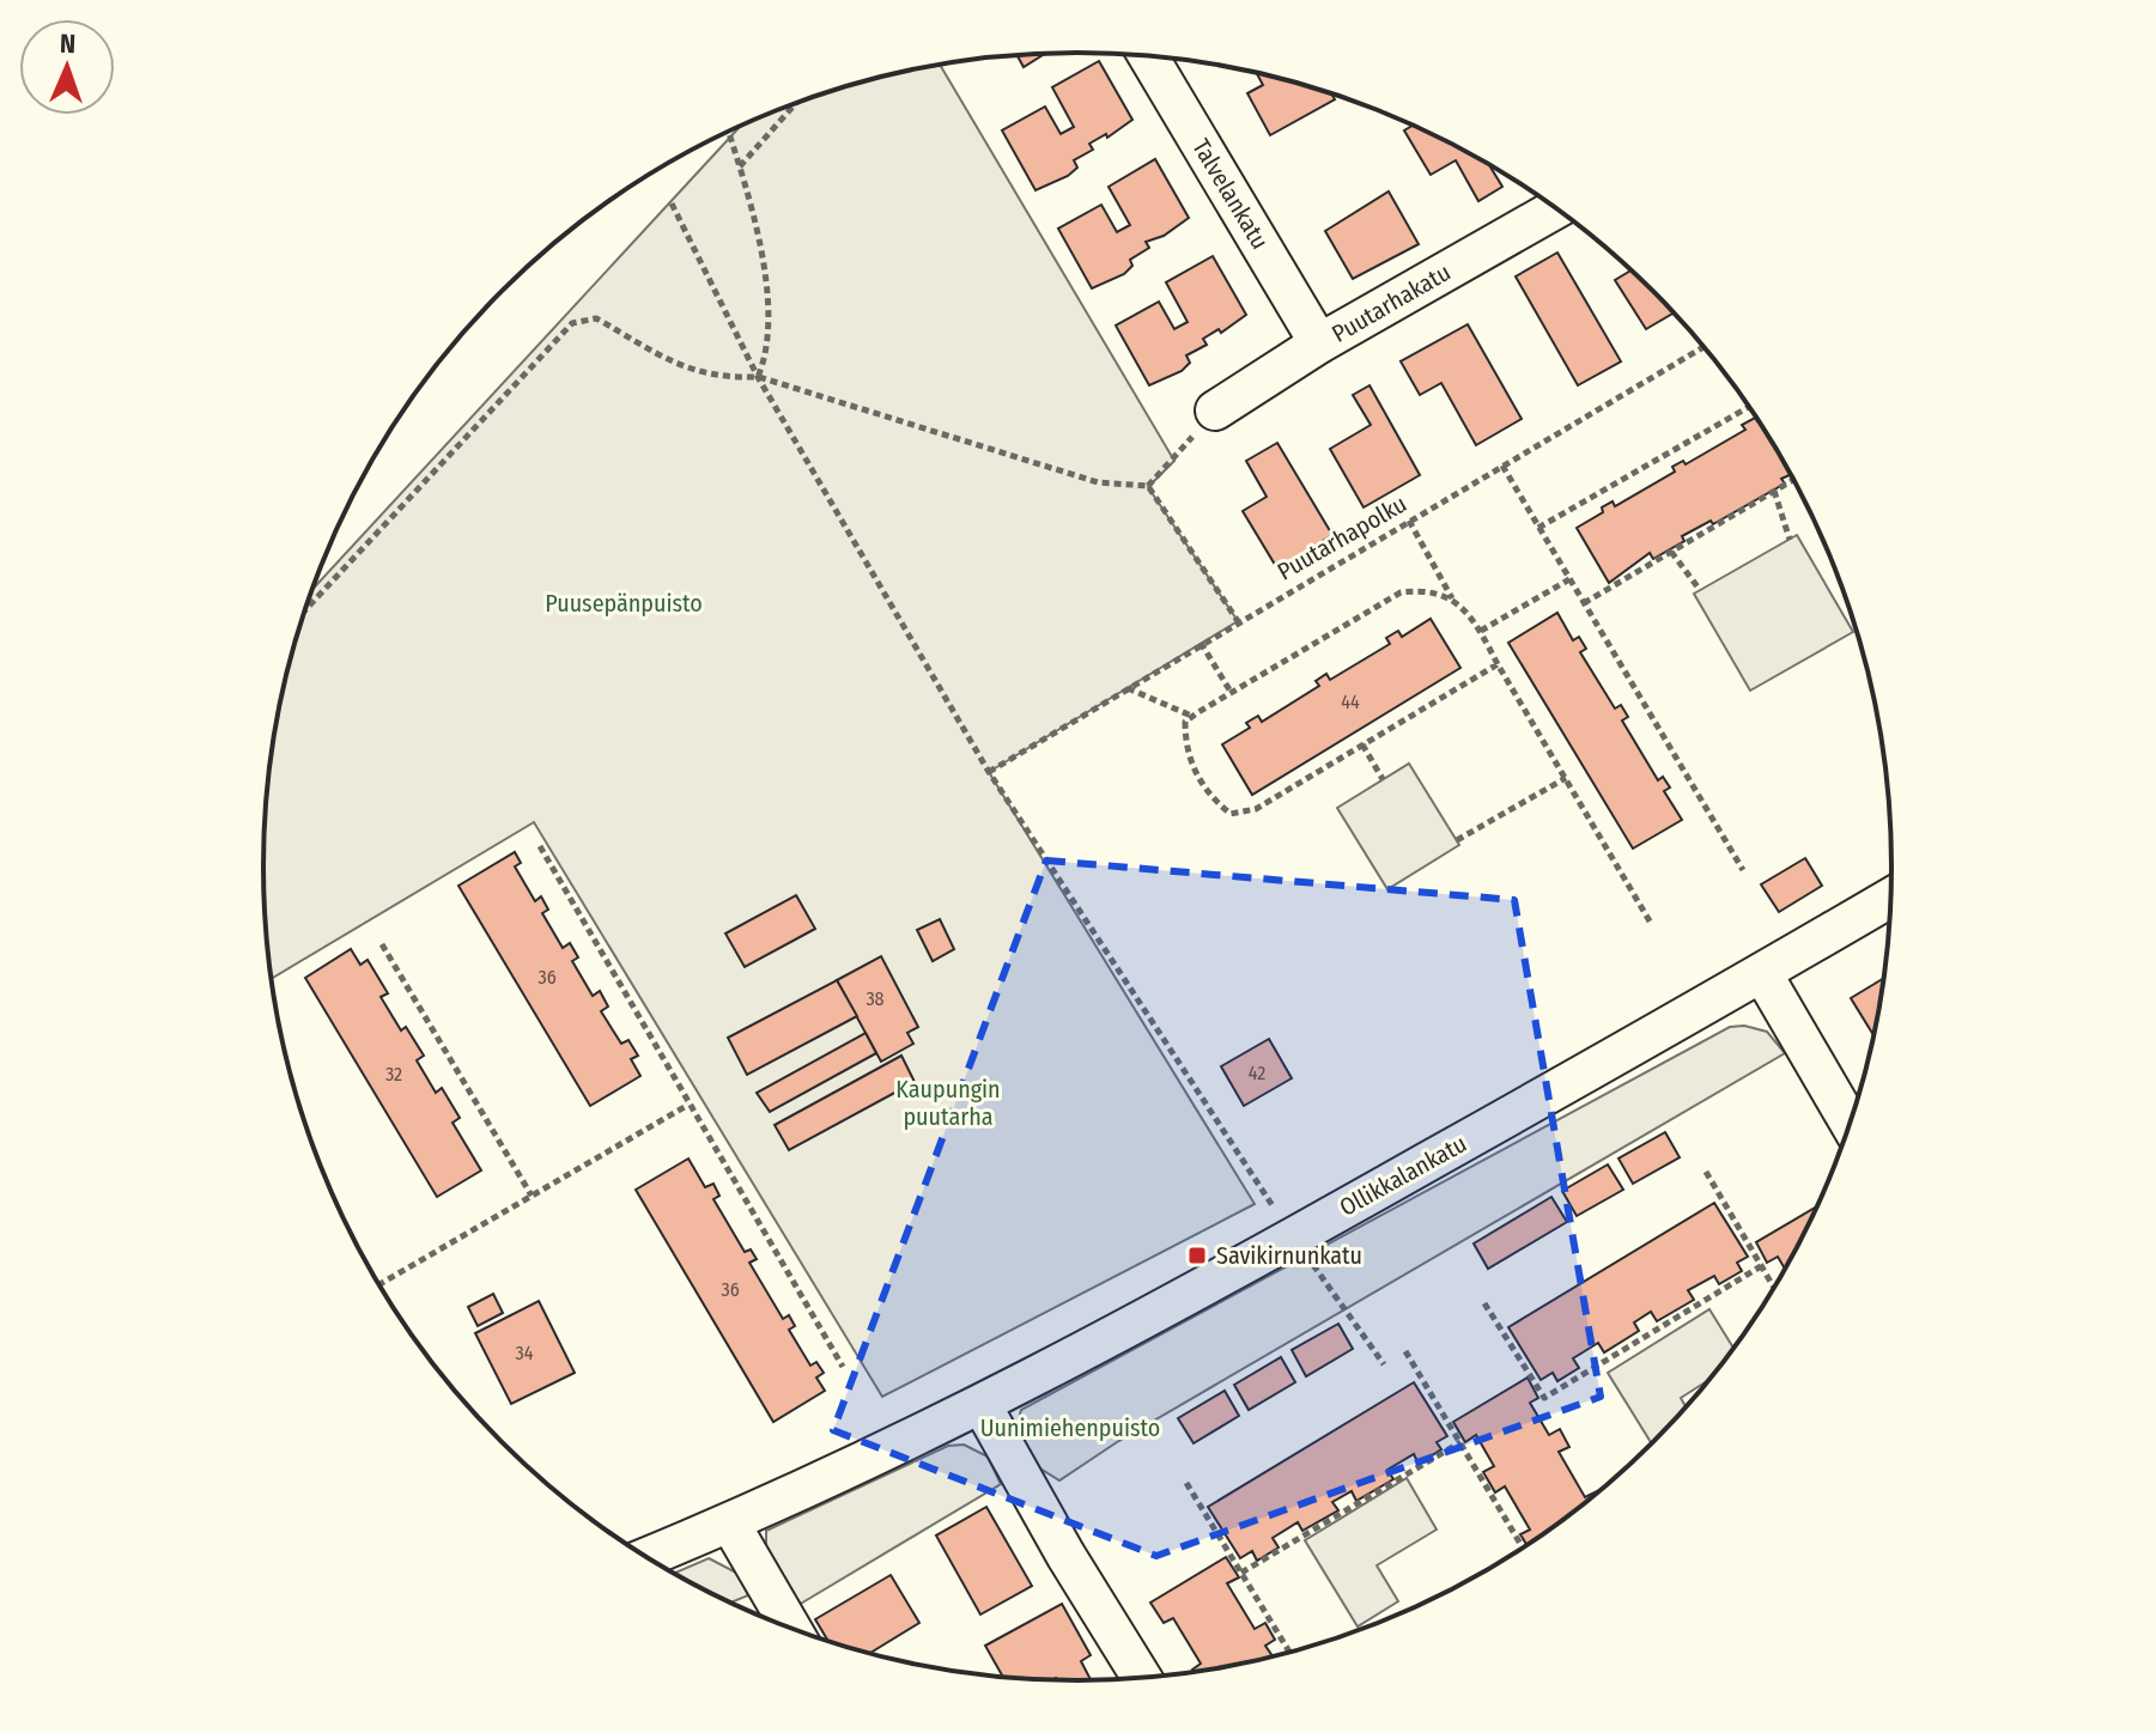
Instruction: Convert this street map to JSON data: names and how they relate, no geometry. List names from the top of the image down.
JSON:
{
  "streets": {
    "street": ["Talvelankatu", "Puutarhakatu", "Ollikkalankatu"],
    "path": ["Puutarhapolku"]
  },
  "crossings": [
    ["Talvelankatu", "Puutarhakatu"]
  ],
  "parks": ["Puusepänpuisto", "Kaupungin puutarha", "Uunimiehenpuisto"],
  "places": {
    "transit": ["Savikirnunkatu"]
  },
  "house_numbers": [
    "44",
    "36",
    "38",
    "42",
    "32",
    "36",
    "34"
  ],
  "north": "top"
}
